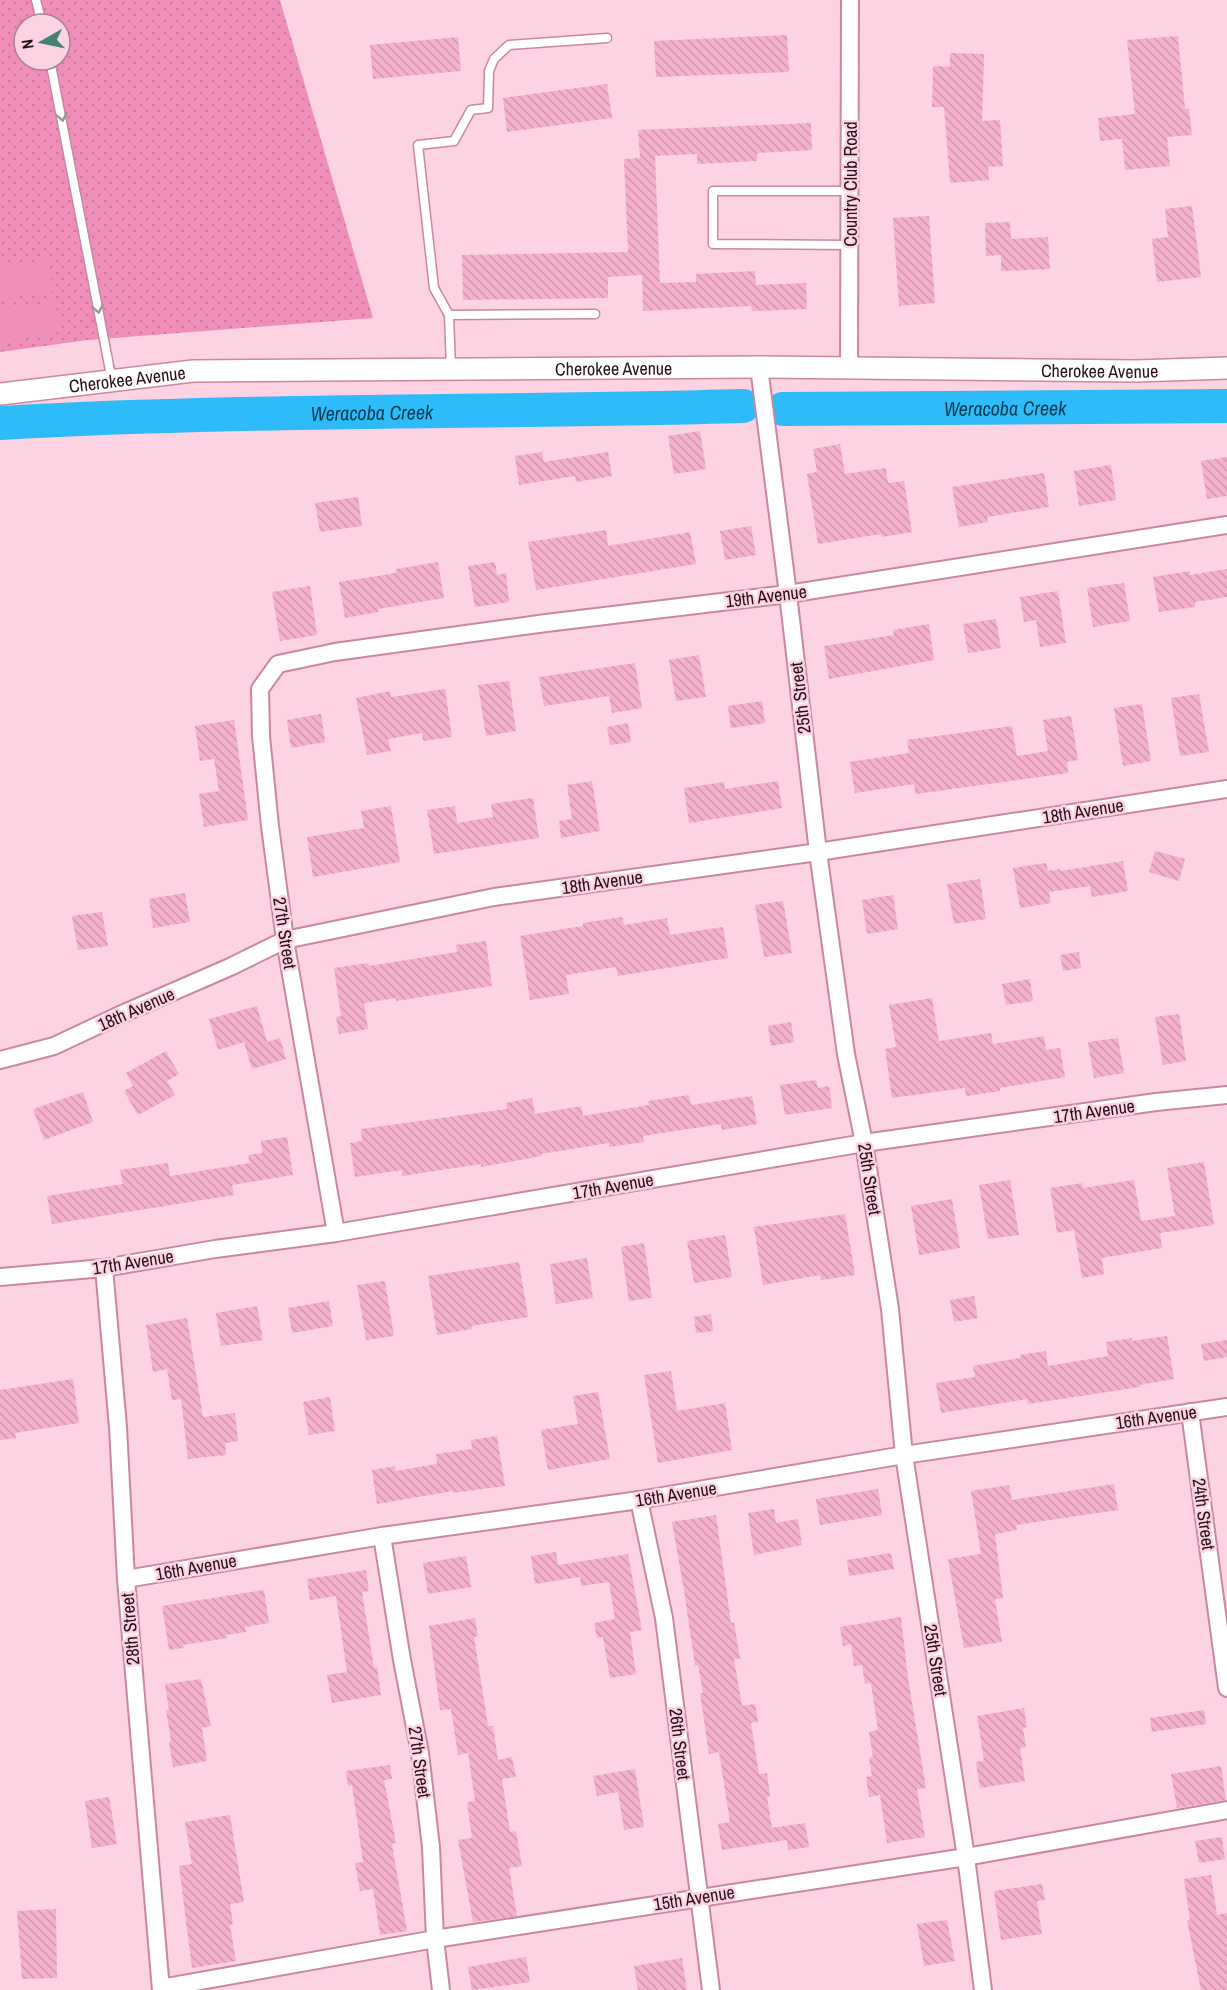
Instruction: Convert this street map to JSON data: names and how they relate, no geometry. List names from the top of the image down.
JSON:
{
  "streets": {
    "street": [
      "Country Club Road",
      "Cherokee Avenue",
      "19th Avenue",
      "25th Street",
      "18th Avenue",
      "27th Street",
      "17th Avenue",
      "16th Avenue",
      "24th Street",
      "28th Street",
      "26th Street",
      "15th Avenue"
    ]
  },
  "crossings": [
    ["Country Club Road", "Cherokee Avenue"],
    ["Cherokee Avenue", "25th Street"],
    ["19th Avenue", "25th Street"],
    ["19th Avenue", "27th Street"],
    ["25th Street", "18th Avenue"],
    ["25th Street", "17th Avenue"],
    ["25th Street", "16th Avenue"],
    ["25th Street", "15th Avenue"],
    ["18th Avenue", "27th Street"],
    ["27th Street", "17th Avenue"],
    ["27th Street", "16th Avenue"],
    ["27th Street", "15th Avenue"],
    ["17th Avenue", "28th Street"],
    ["16th Avenue", "24th Street"],
    ["16th Avenue", "28th Street"],
    ["16th Avenue", "26th Street"],
    ["28th Street", "15th Avenue"],
    ["26th Street", "15th Avenue"]
  ],
  "water": ["Weracoba Creek"],
  "north": "left"
}
